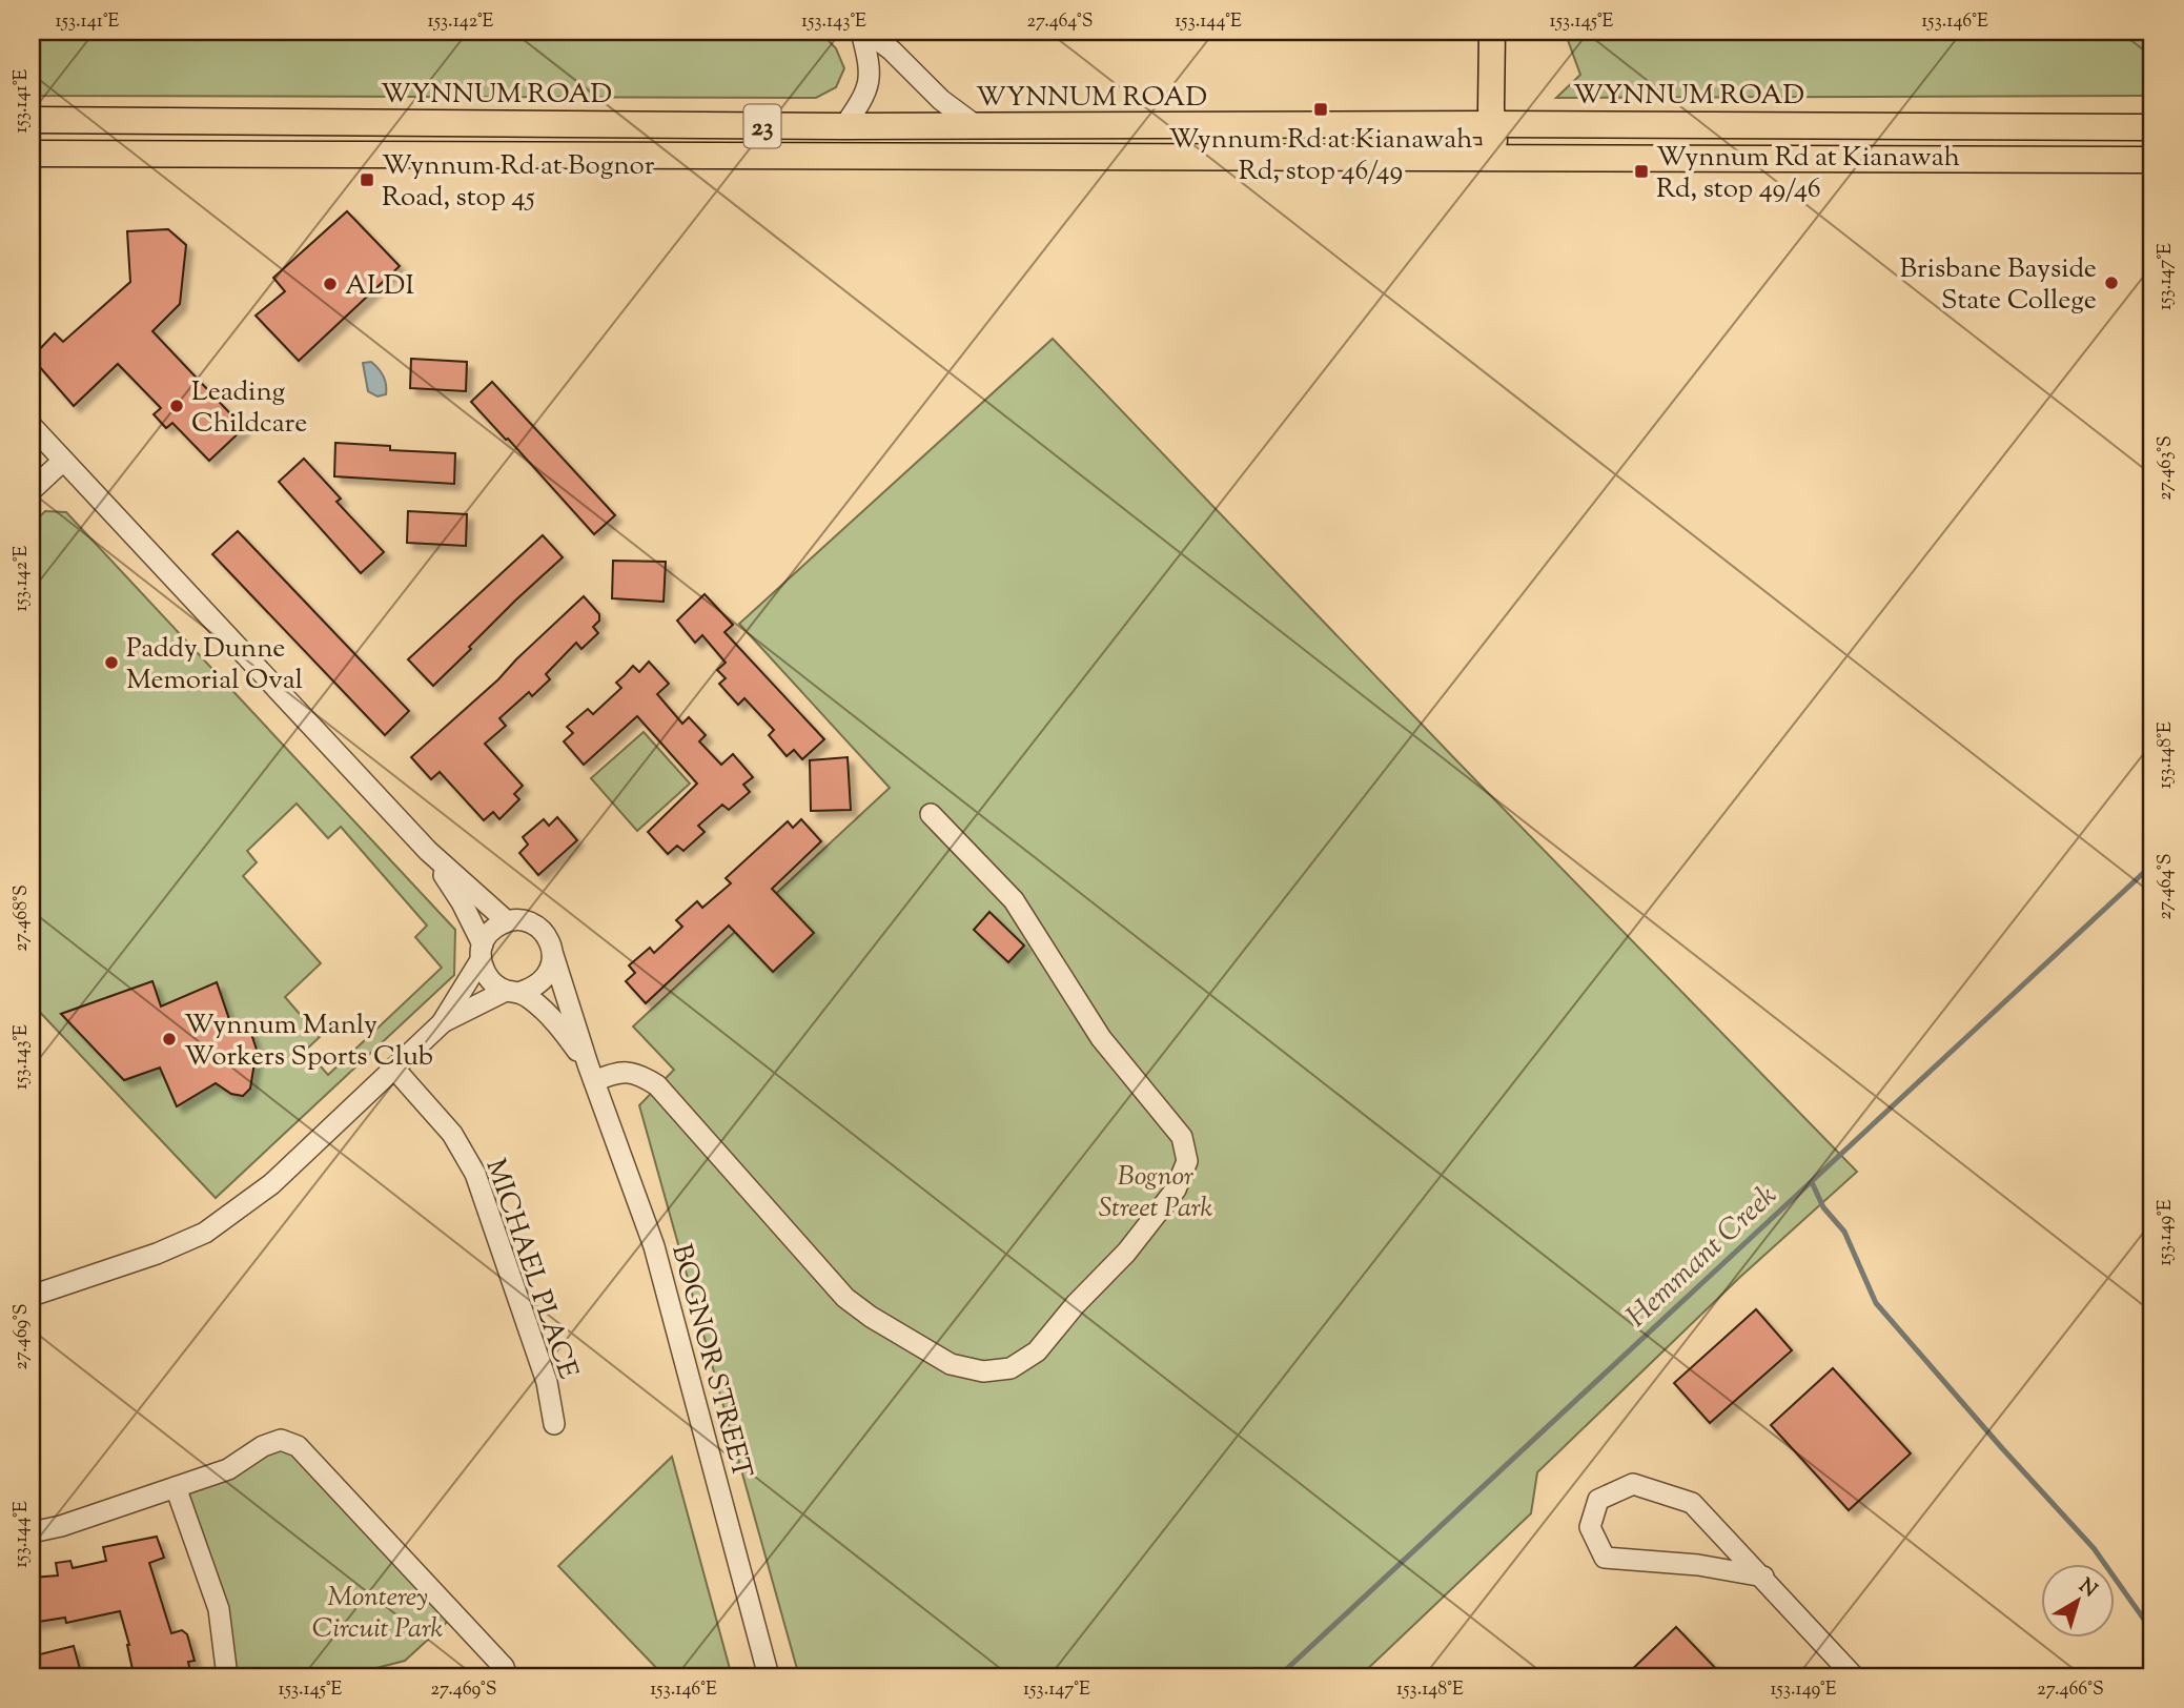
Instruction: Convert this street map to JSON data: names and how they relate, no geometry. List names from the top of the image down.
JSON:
{
  "streets": {
    "main road": ["WYNNUM ROAD", "23"],
    "street": ["MICHAEL PLACE", "BOGNOR STREET"]
  },
  "water": ["Hemmant Creek"],
  "parks": ["Bognor Street Park", "Monterey Circuit Park"],
  "places": {
    "transit": ["Wynnum Rd at Kianawah Rd, stop 46/49", "Wynnum Rd at Kianawah Rd, stop 49/46", "Wynnum Rd at Bognor Road, stop 45"],
    "other": [
      "Brisbane Bayside State College",
      "ALDI",
      "Leading Childcare",
      "Paddy Dunne Memorial Oval",
      "Wynnum Manly Workers Sports Club"
    ]
  },
  "north": "top right",
  "coordinates": [
    "153.141°E",
    "153.142°E",
    "153.143°E",
    "27.464°S",
    "153.144°E",
    "153.145°E",
    "153.146°E",
    "153.147°E",
    "27.463°S",
    "153.148°E",
    "27.468°S",
    "153.149°E",
    "27.469°S",
    "27.466°S"
  ]
}
